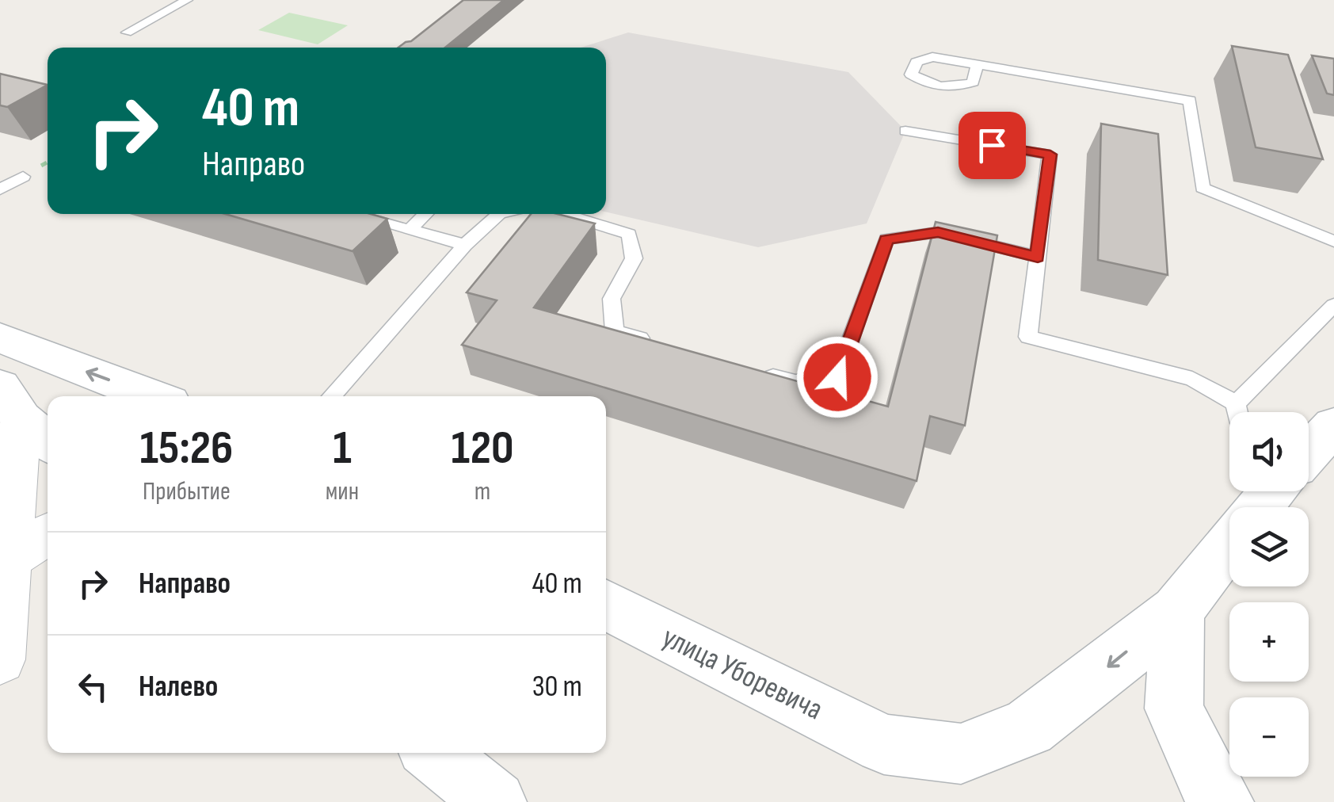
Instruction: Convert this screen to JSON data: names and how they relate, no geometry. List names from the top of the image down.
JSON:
{
  "streets": {
    "main road": ["улица Уборевича"]
  },
  "one_way": ["улица Уборевича"],
  "page": {
    "turn": ["40 m", "Направо"],
    "eta": [
      "15:26",
      "Прибытие",
      "1",
      "мин",
      "120",
      "m"
    ],
    "map_buttons": ["+", "−"],
    "list": [
      {
        "name": "Направо",
        "value": "40 m"
      },
      {
        "name": "Налево",
        "value": "30 m"
      }
    ]
  }
}
